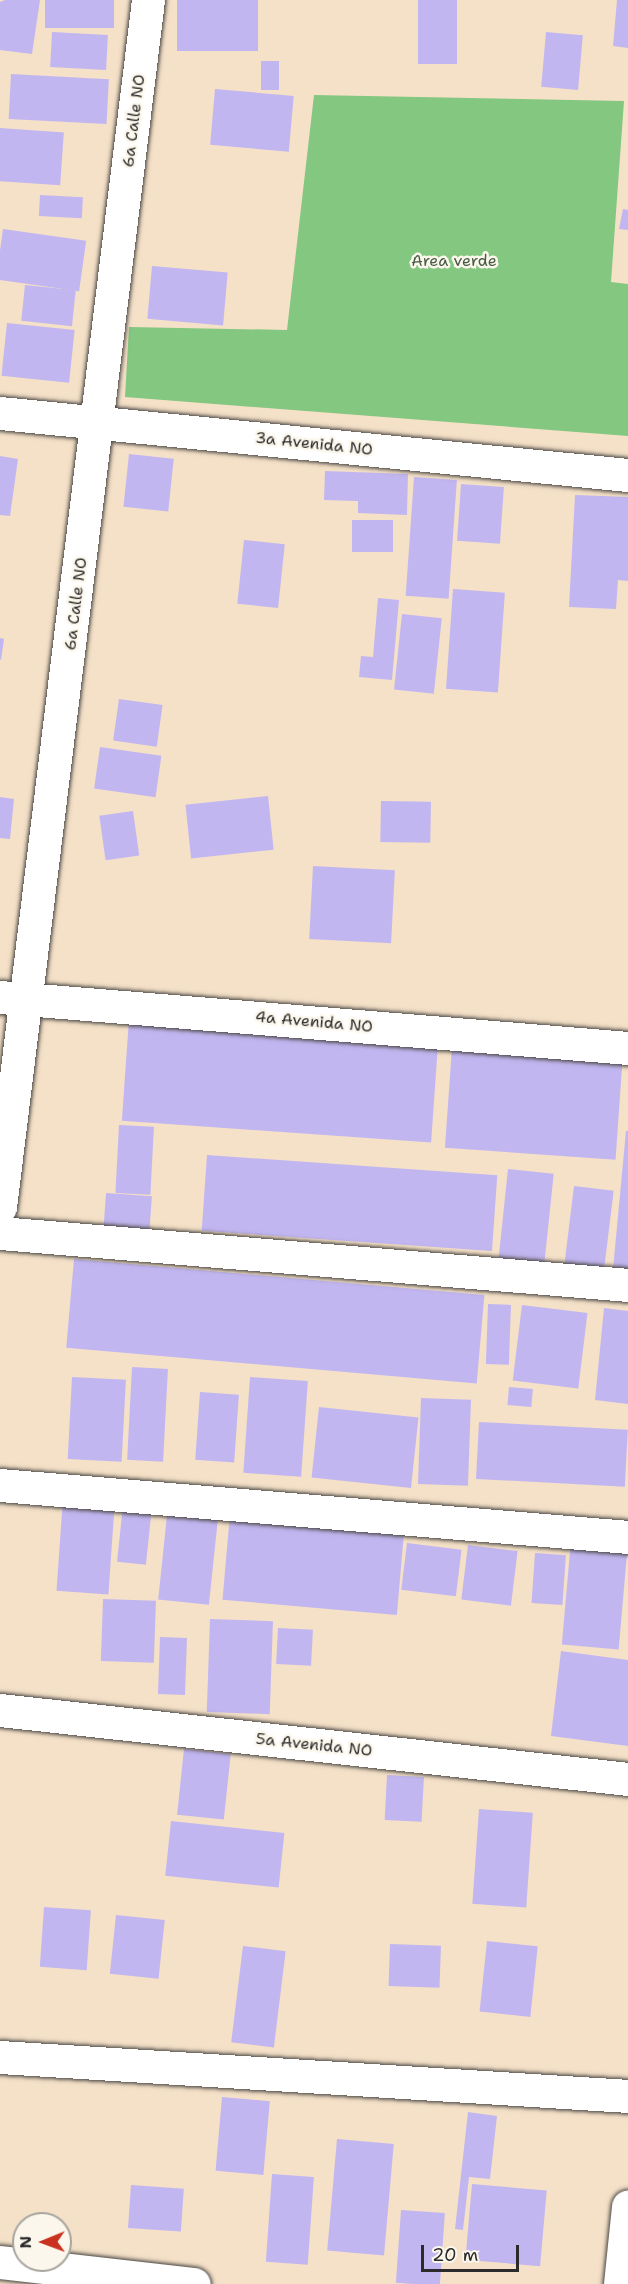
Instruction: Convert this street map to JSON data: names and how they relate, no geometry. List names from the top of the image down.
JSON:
{
  "streets": {
    "street": [
      "6a Calle NO",
      "3a Avenida NO",
      "4a Avenida NO",
      "5a Avenida NO"
    ]
  },
  "crossings": [
    ["6a Calle NO", "3a Avenida NO"],
    ["6a Calle NO", "4a Avenida NO"]
  ],
  "parks": ["Area verde"],
  "scale_bar": "20 m",
  "north": "left"
}
